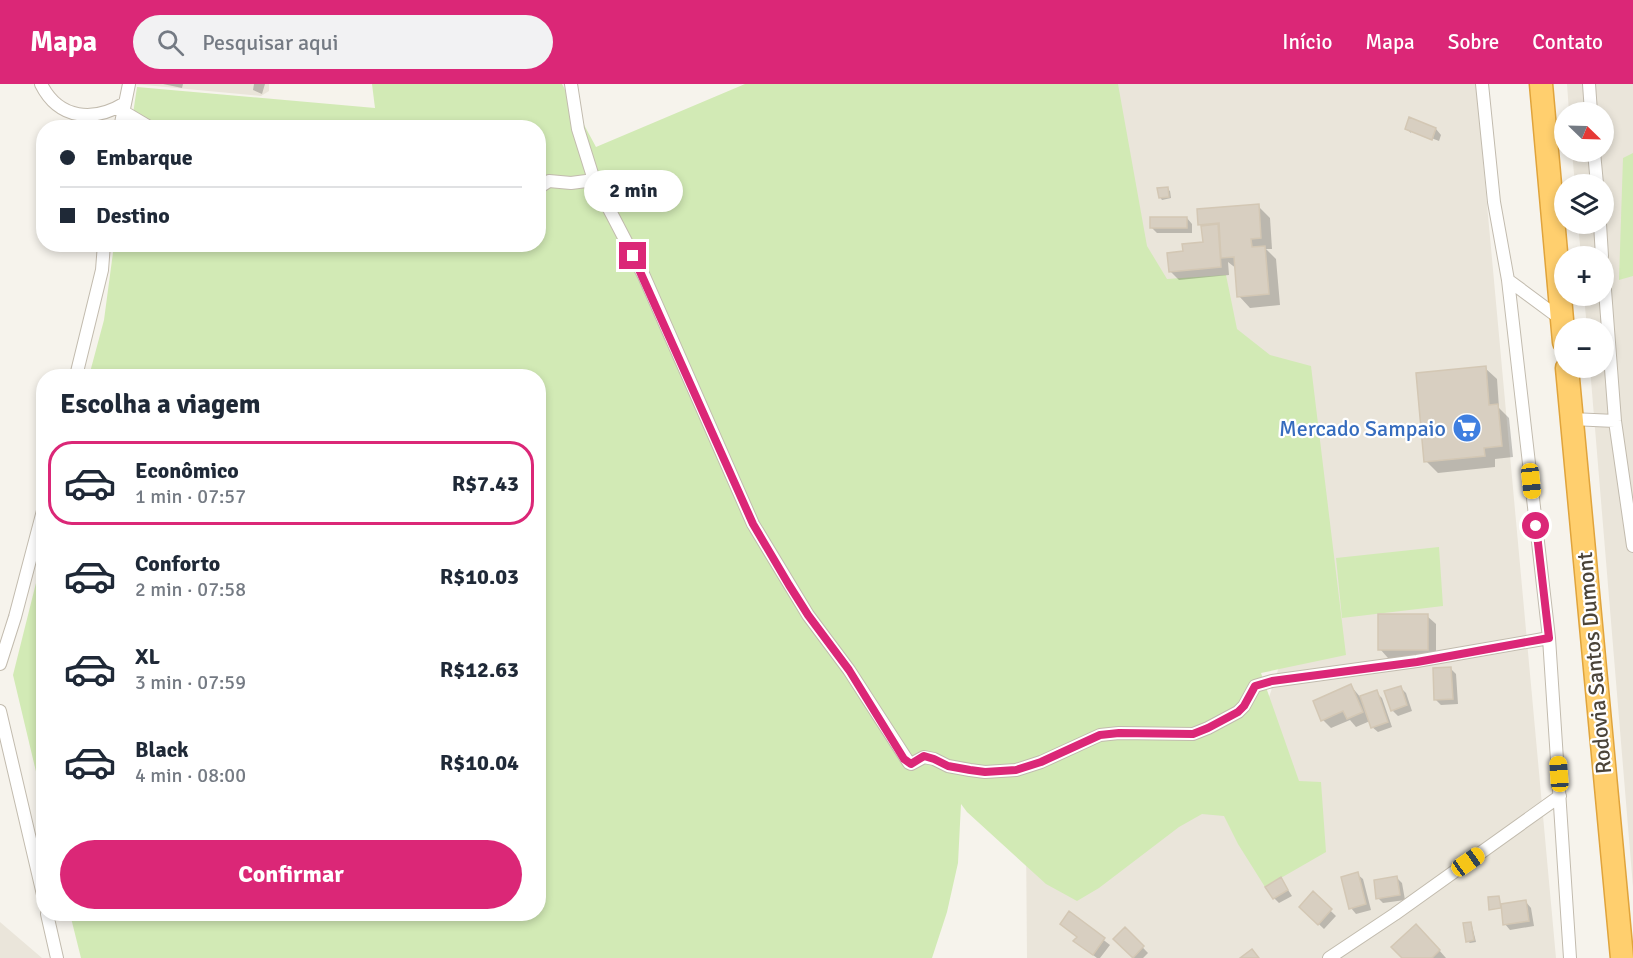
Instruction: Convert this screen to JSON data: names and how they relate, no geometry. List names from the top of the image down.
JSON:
{
  "streets": {
    "highway": ["Rodovia Santos Dumont"]
  },
  "places": {
    "supermarket": ["Mercado Sampaio"]
  },
  "north": "bottom right",
  "page": {
    "header": "Mapa",
    "search": "Pesquisar aqui",
    "nav": [
      "Início",
      "Mapa",
      "Sobre",
      "Contato"
    ],
    "map_buttons": ["+", "−"],
    "banner": ["Embarque", "Destino"],
    "bubble": "2 min",
    "heading": "Escolha a viagem",
    "list": [
      {
        "name": "Econômico",
        "note": "1 min · 07:57",
        "value": "R$7.43"
      },
      {
        "name": "Conforto",
        "note": "2 min · 07:58",
        "value": "R$10.03"
      },
      {
        "name": "XL",
        "note": "3 min · 07:59",
        "value": "R$12.63"
      },
      {
        "name": "Black",
        "note": "4 min · 08:00",
        "value": "R$10.04"
      }
    ],
    "buttons": "Confirmar"
  }
}
